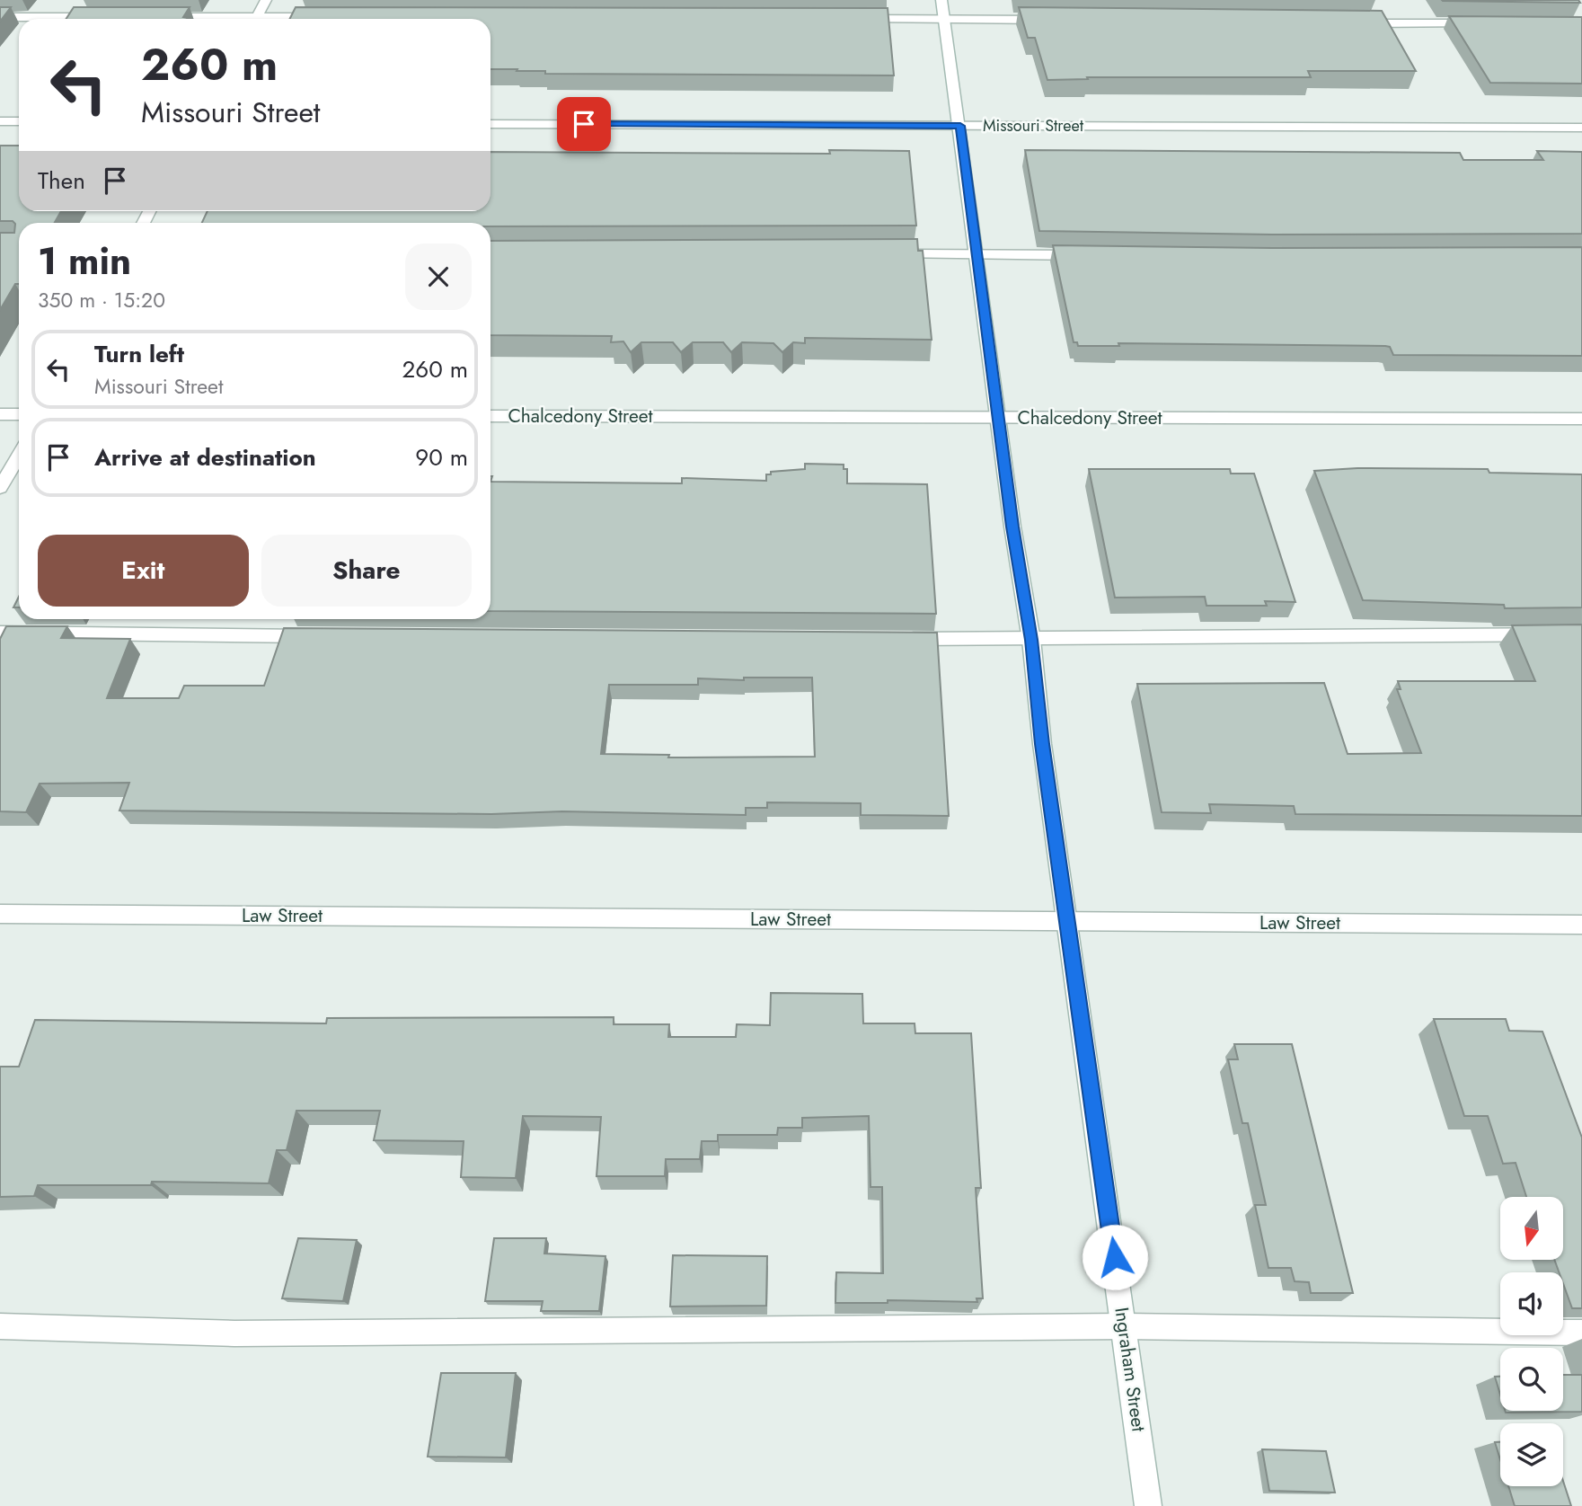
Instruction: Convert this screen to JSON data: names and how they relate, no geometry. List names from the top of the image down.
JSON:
{
  "streets": {
    "street": [
      "Missouri Street",
      "Chalcedony Street",
      "Law Street",
      "Ingraham Street"
    ]
  },
  "crossings": [
    ["Missouri Street", "Ingraham Street"],
    ["Chalcedony Street", "Ingraham Street"],
    ["Law Street", "Ingraham Street"]
  ],
  "north": "bottom",
  "page": {
    "turn": ["260 m", "Missouri Street"],
    "then": "Then",
    "heading": ["1 min", "350 m · 15:20"],
    "list": [
      {
        "name": "Turn left",
        "note": "Missouri Street",
        "value": "260 m"
      },
      {
        "name": "Arrive at destination",
        "value": "90 m"
      }
    ],
    "buttons": ["Exit", "Share"]
  }
}
